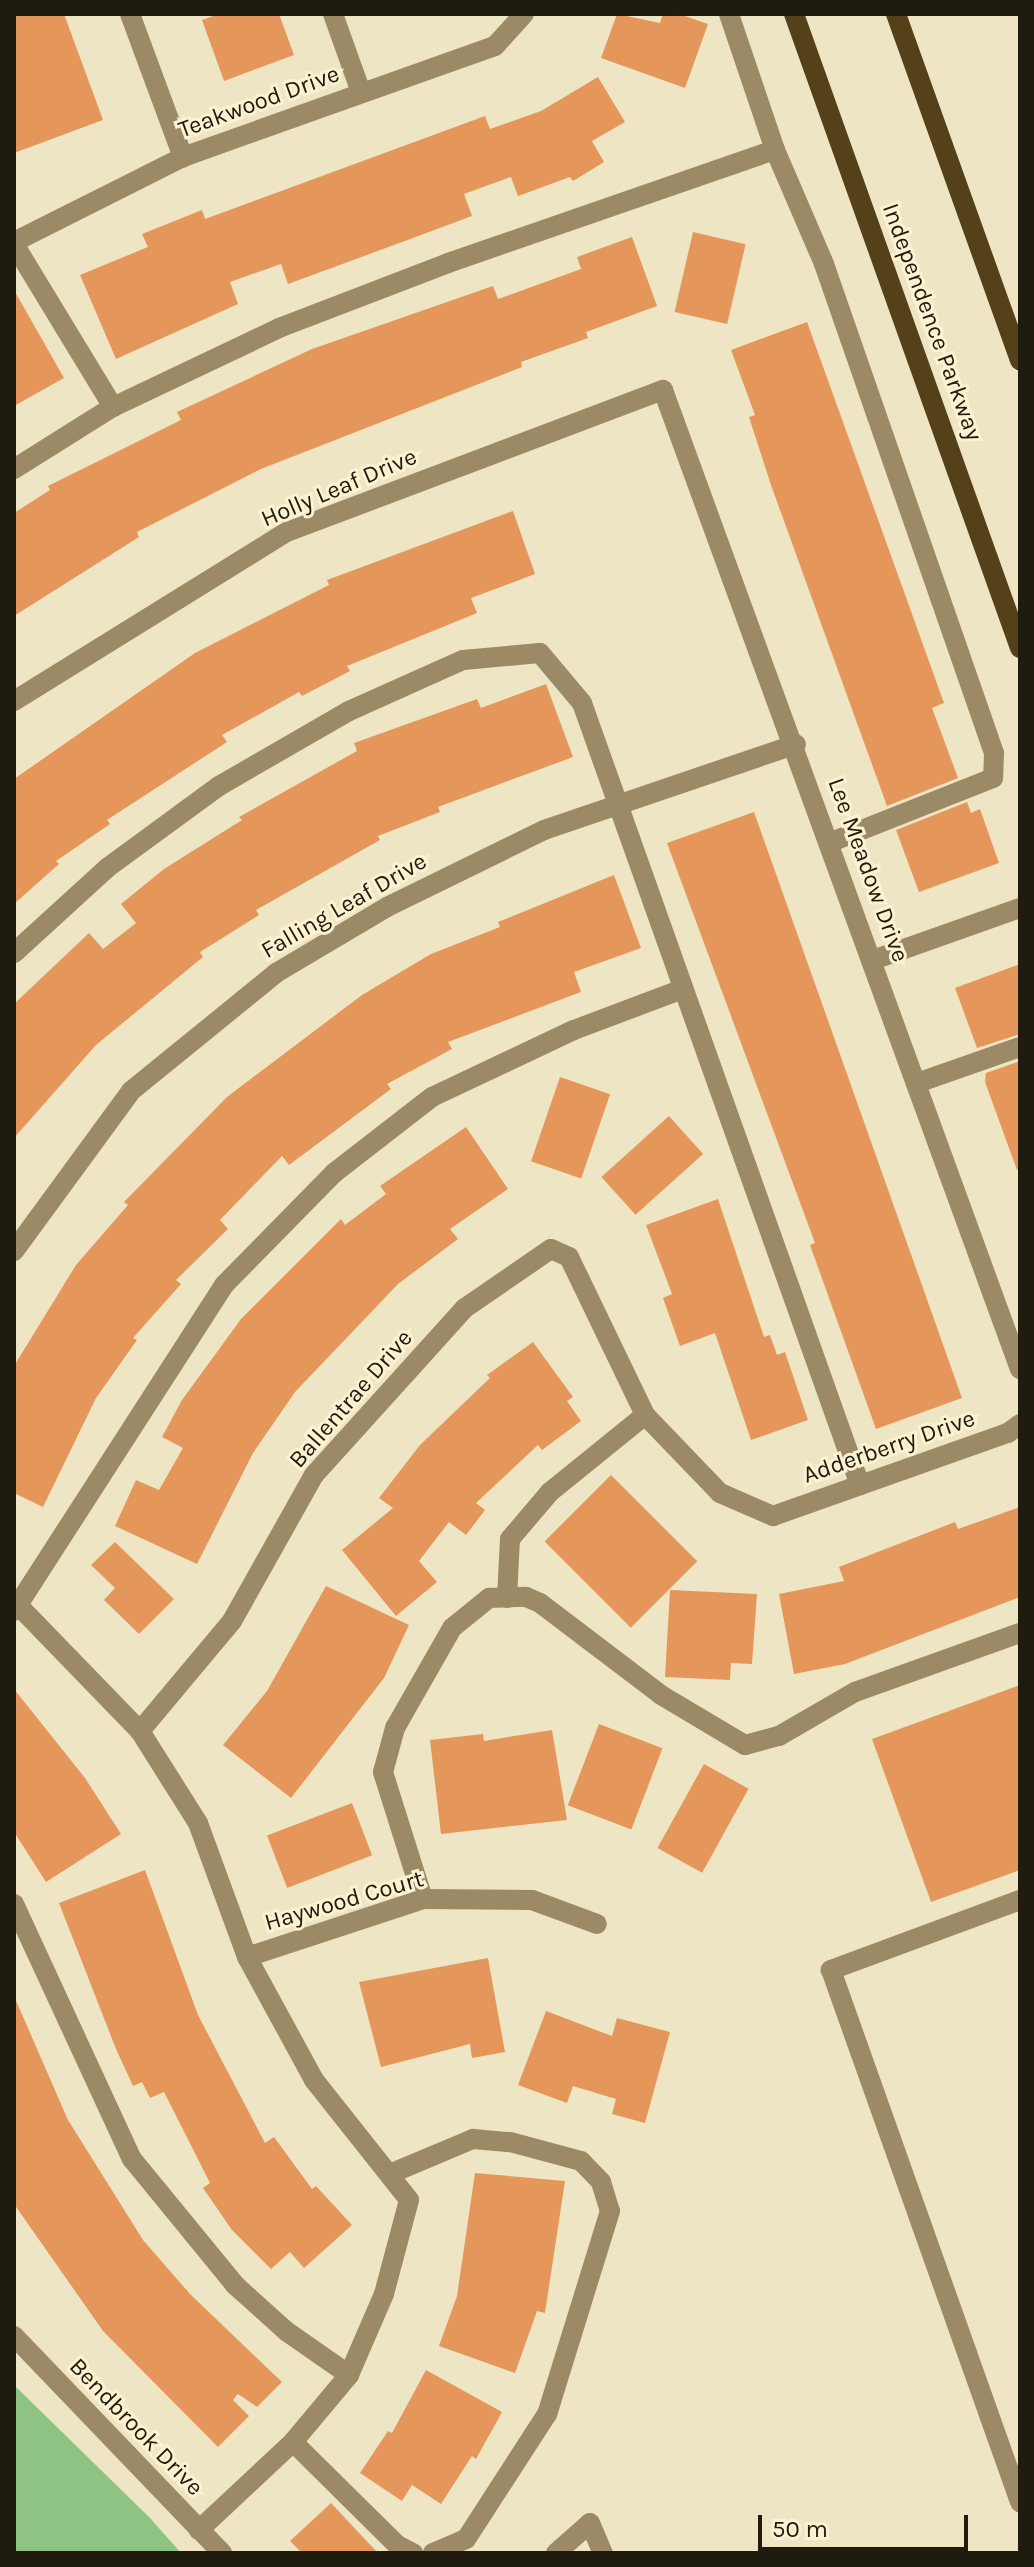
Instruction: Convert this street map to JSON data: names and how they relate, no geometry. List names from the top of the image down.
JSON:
{
  "streets": {
    "main road": ["Independence Parkway"],
    "street": [
      "Teakwood Drive",
      "Holly Leaf Drive",
      "Lee Meadow Drive",
      "Falling Leaf Drive",
      "Ballentrae Drive",
      "Adderberry Drive",
      "Haywood Court",
      "Bendbrook Drive"
    ]
  },
  "crossings": [
    ["Holly Leaf Drive", "Lee Meadow Drive"],
    ["Lee Meadow Drive", "Falling Leaf Drive"],
    ["Ballentrae Drive", "Adderberry Drive"]
  ],
  "scale_bar": "50 m"
}
